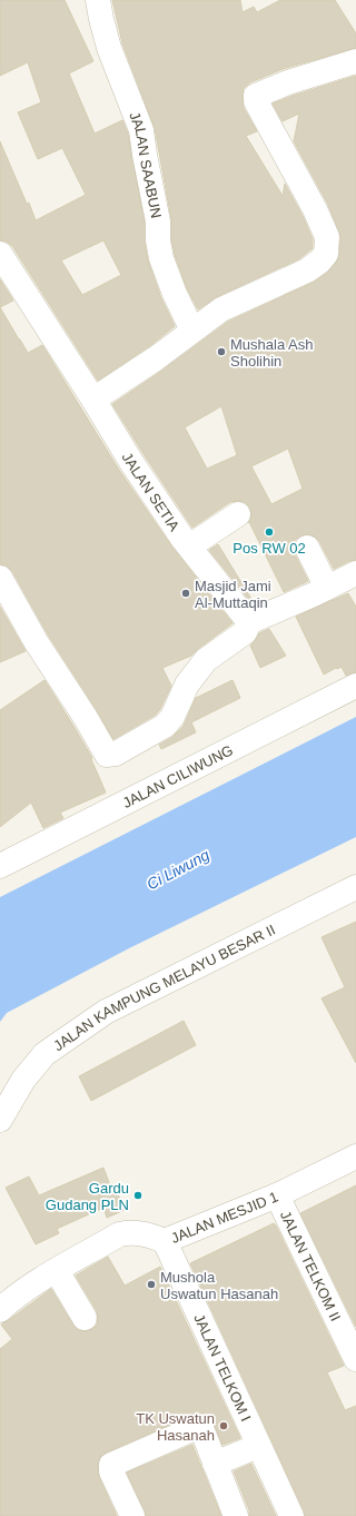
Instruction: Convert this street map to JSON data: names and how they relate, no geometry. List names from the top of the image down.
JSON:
{
  "streets": {
    "street": [
      "JALAN SAABUN",
      "JALAN SETIA",
      "JALAN CILIWUNG",
      "JALAN KAMPUNG MELAYU BESAR II",
      "JALAN MESJID 1",
      "JALAN TELKOM II",
      "JALAN TELKOM I"
    ]
  },
  "crossings": [
    ["JALAN MESJID 1", "JALAN TELKOM II"],
    ["JALAN MESJID 1", "JALAN TELKOM I"]
  ],
  "water": ["Ci Liwung"],
  "places": [
    "Mushala Ash Sholihin",
    "Pos RW 02",
    "Masjid Jami Al-Muttaqin",
    "Gardu Gudang PLN",
    "Mushola Uswatun Hasanah",
    "TK Uswatun Hasanah"
  ]
}
